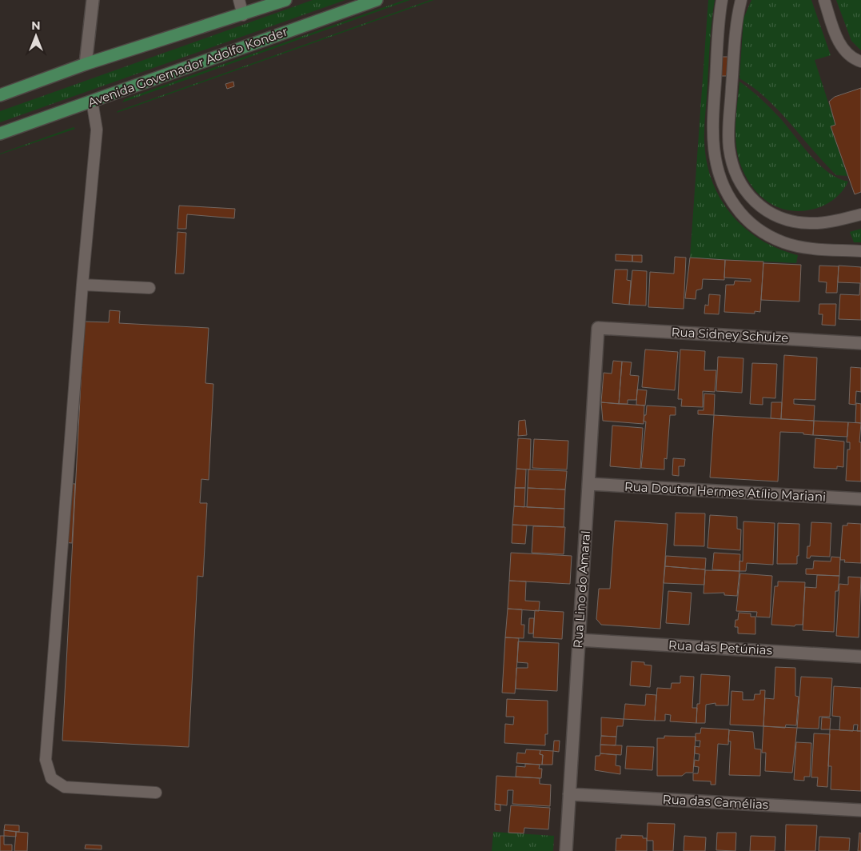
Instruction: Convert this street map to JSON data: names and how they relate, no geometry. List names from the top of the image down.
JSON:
{
  "streets": {
    "main road": ["Avenida Governador Adolfo Konder"],
    "street": [
      "Rua Sidney Schulze",
      "Rua Doutor Hermes Atílio Mariani",
      "Rua Lino do Amaral",
      "Rua das Petúnias",
      "Rua das Camélias"
    ]
  },
  "crossings": [
    ["Rua Sidney Schulze", "Rua Lino do Amaral"],
    ["Rua Doutor Hermes Atílio Mariani", "Rua Lino do Amaral"],
    ["Rua Lino do Amaral", "Rua das Petúnias"],
    ["Rua Lino do Amaral", "Rua das Camélias"]
  ],
  "north": "top"
}
